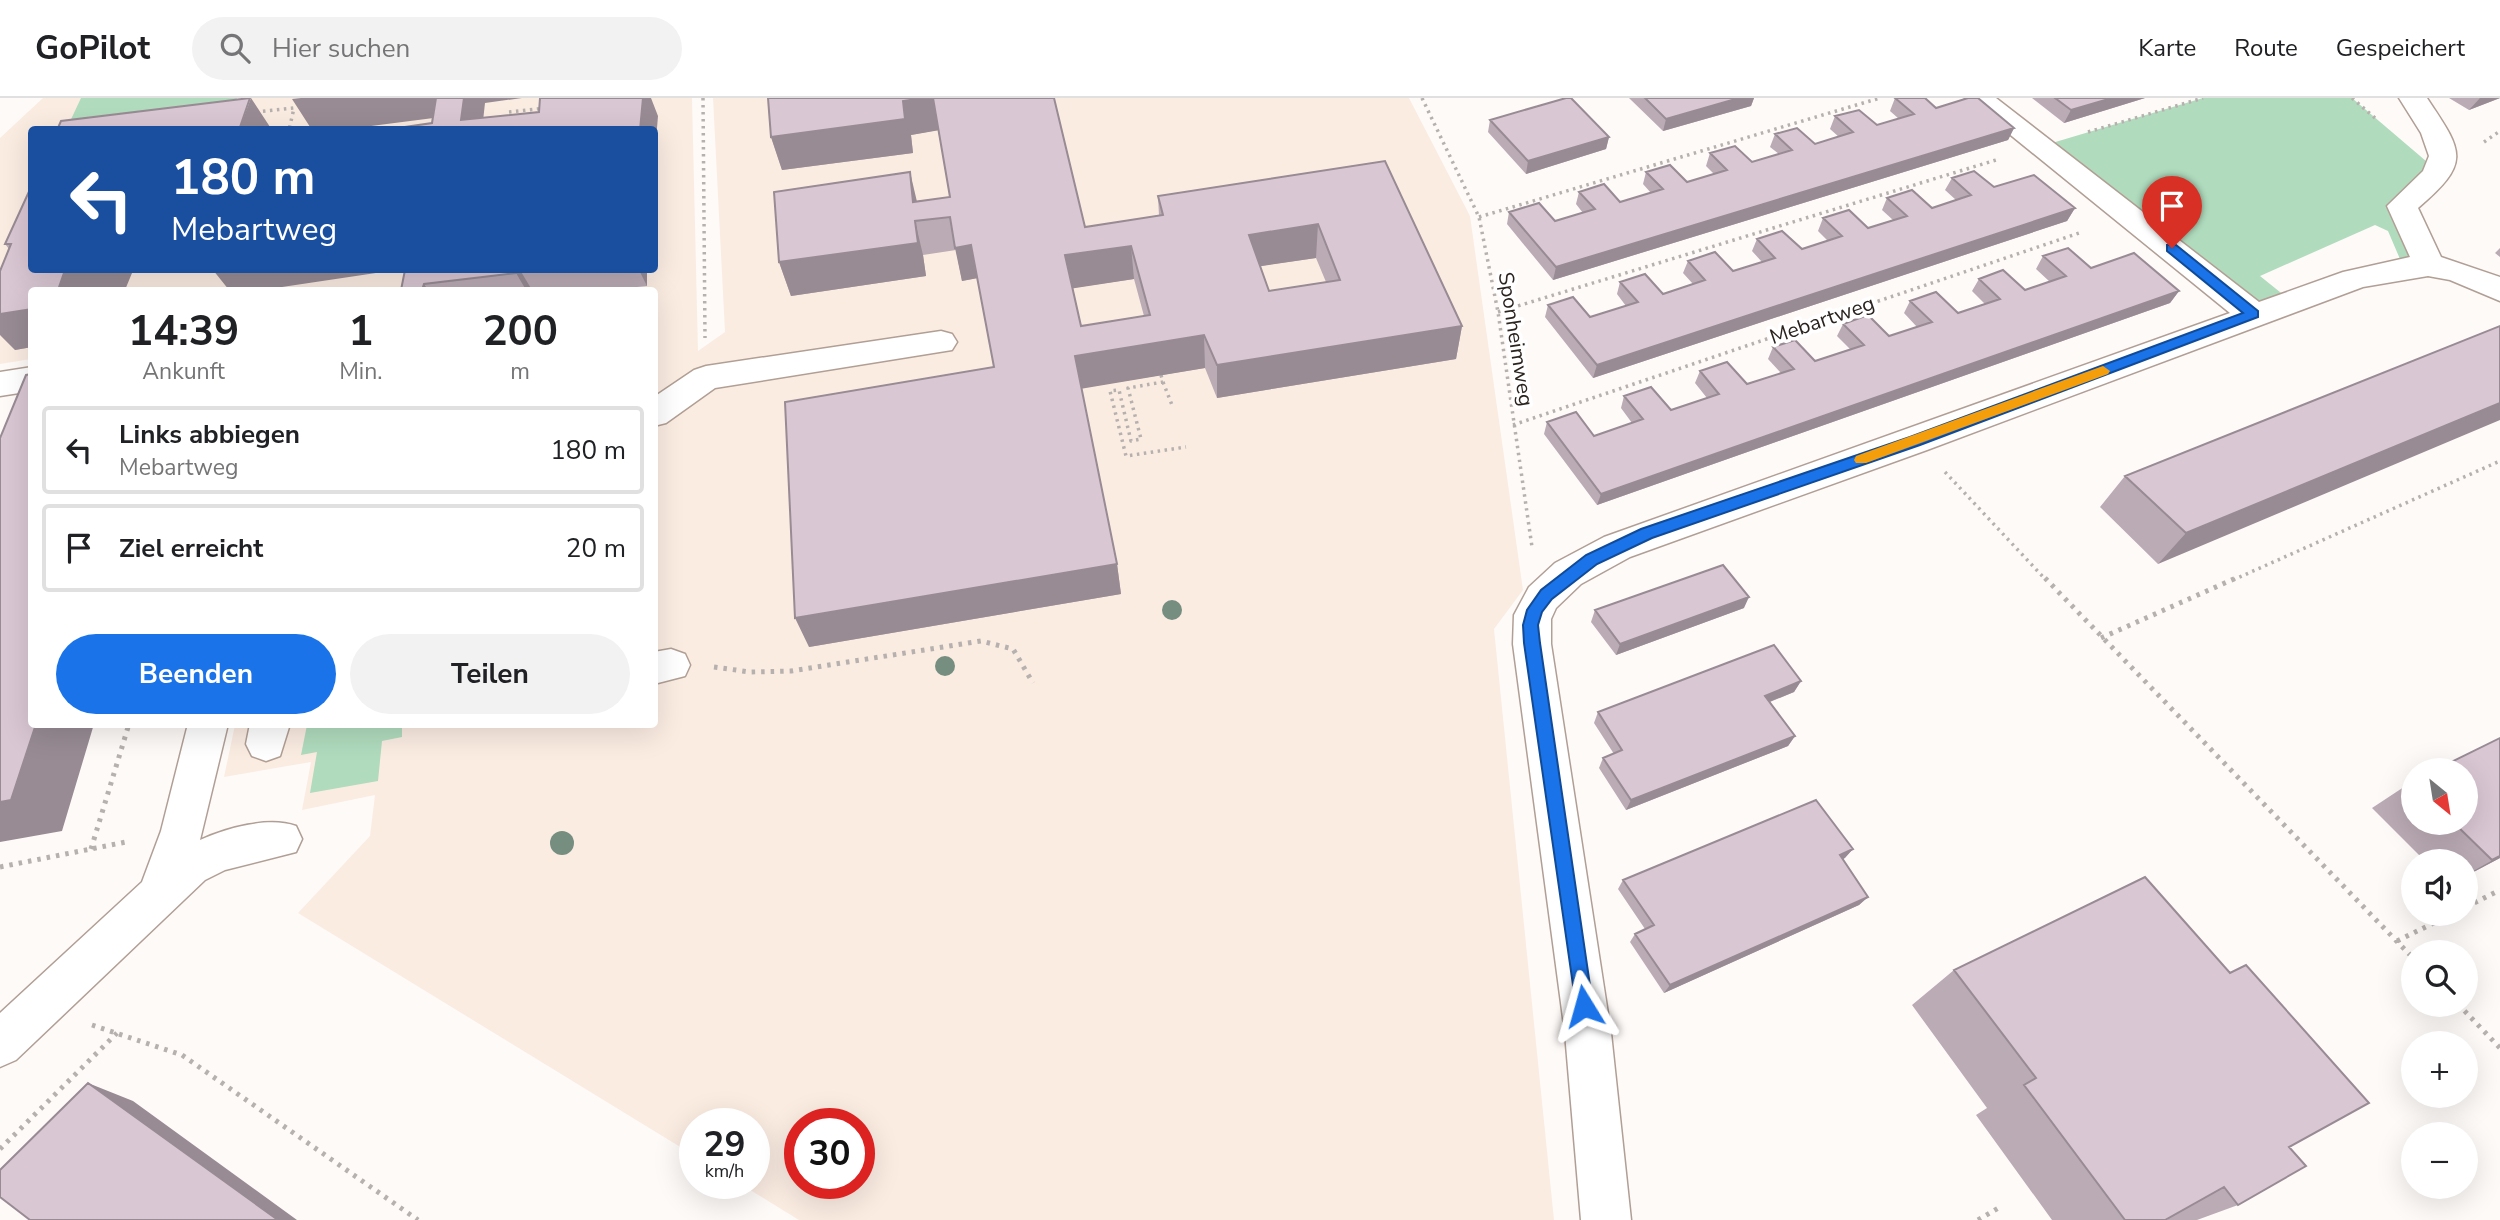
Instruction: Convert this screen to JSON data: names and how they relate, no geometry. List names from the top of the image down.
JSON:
{
  "streets": {
    "path": ["Mebartweg", "Sponheimweg"]
  },
  "crossings": [
    ["Mebartweg", "Sponheimweg"]
  ],
  "north": "bottom right",
  "page": {
    "header": "GoPilot",
    "search": "Hier suchen",
    "nav": ["Karte", "Route", "Gespeichert"],
    "turn": ["180 m", "Mebartweg"],
    "eta": [
      "14:39",
      "Ankunft",
      "1",
      "Min.",
      "200",
      "m"
    ],
    "list": [
      {
        "name": "Links abbiegen",
        "note": "Mebartweg",
        "value": "180 m"
      },
      {
        "name": "Ziel erreicht",
        "value": "20 m"
      }
    ],
    "buttons": ["Beenden", "Teilen"],
    "map_buttons": ["+", "−"],
    "speed": "29 km/h",
    "limit": "30"
  }
}
